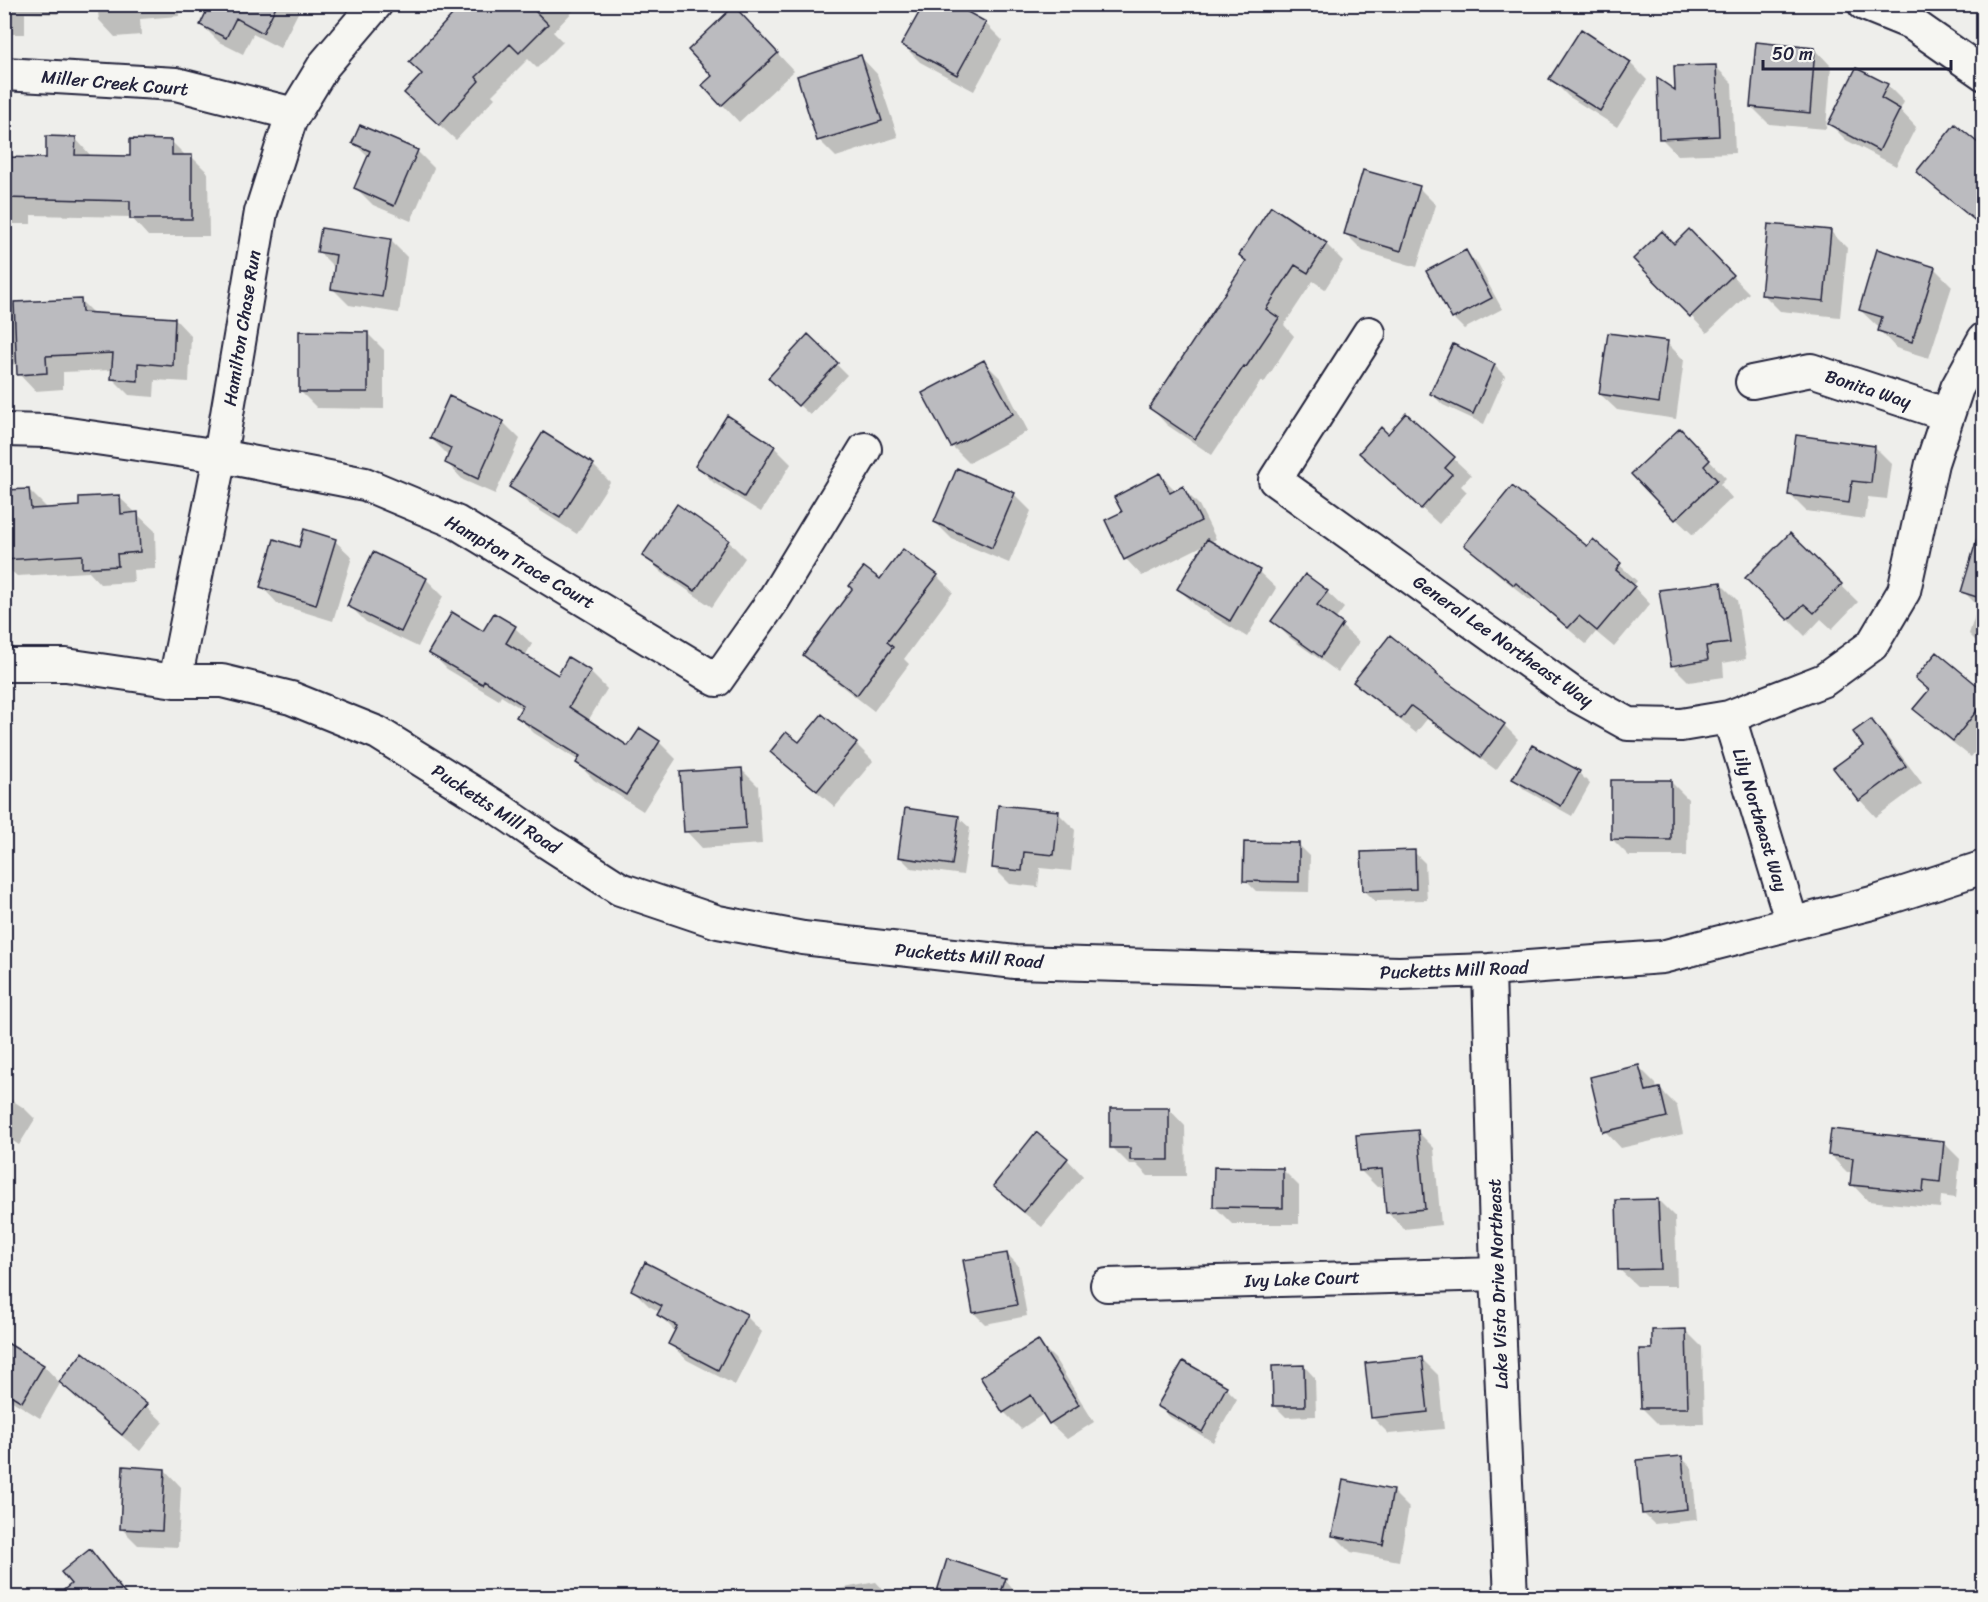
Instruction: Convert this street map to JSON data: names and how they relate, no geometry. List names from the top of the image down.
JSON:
{
  "streets": {
    "street": [
      "Miller Creek Court",
      "Hamilton Chase Run",
      "Bonita Way",
      "Hampton Trace Court",
      "General Lee Northeast Way",
      "Pucketts Mill Road",
      "Lily Northeast Way",
      "Ivy Lake Court",
      "Lake Vista Drive Northeast"
    ]
  },
  "crossings": [
    ["Miller Creek Court", "Hamilton Chase Run"],
    ["Hamilton Chase Run", "Hampton Trace Court"],
    ["Hamilton Chase Run", "Pucketts Mill Road"],
    ["Bonita Way", "General Lee Northeast Way"],
    ["General Lee Northeast Way", "Lily Northeast Way"],
    ["Pucketts Mill Road", "Lily Northeast Way"],
    ["Pucketts Mill Road", "Lake Vista Drive Northeast"],
    ["Ivy Lake Court", "Lake Vista Drive Northeast"]
  ],
  "scale_bar": "50 m"
}
